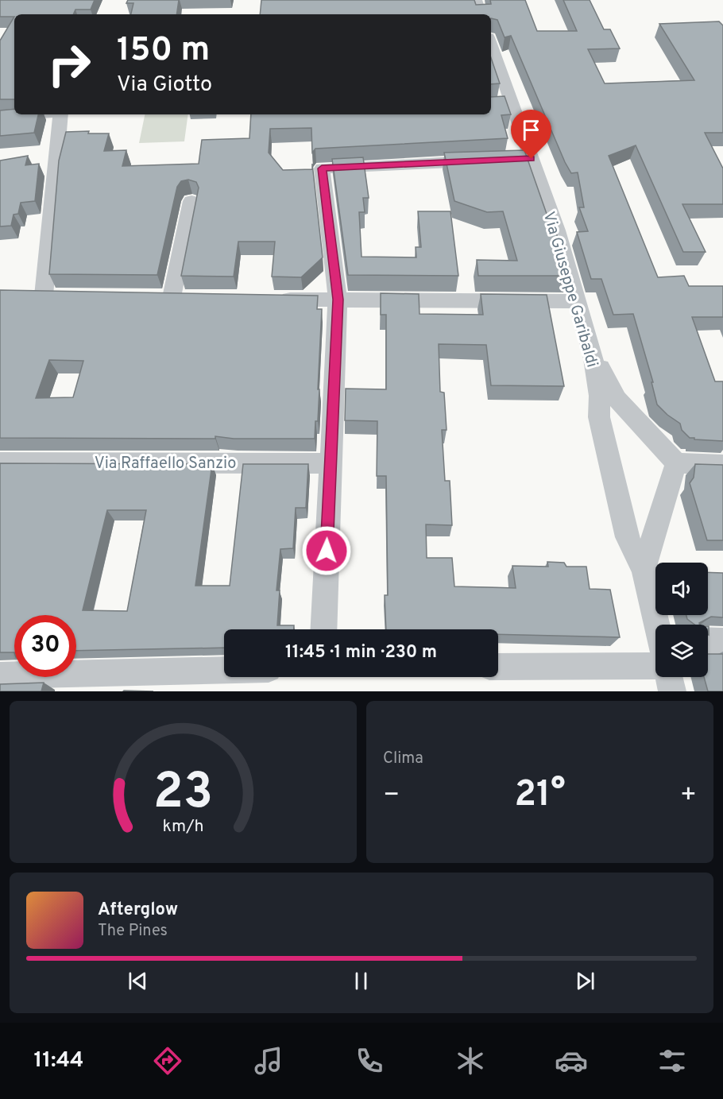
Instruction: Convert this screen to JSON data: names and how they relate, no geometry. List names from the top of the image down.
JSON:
{
  "streets": {
    "street": ["Via Giuseppe Garibaldi", "Via Raffaello Sanzio"]
  },
  "page": {
    "turn": ["150 m", "Via Giotto"],
    "limit": "30",
    "trip": "11:45 · 1 min · 230 m",
    "tile": "Clima",
    "heat": ["−", "21°", "+"],
    "song": ["Afterglow", "The Pines"],
    "tabs": "11:44",
    "gauge": ["23", "km/h"]
  }
}
